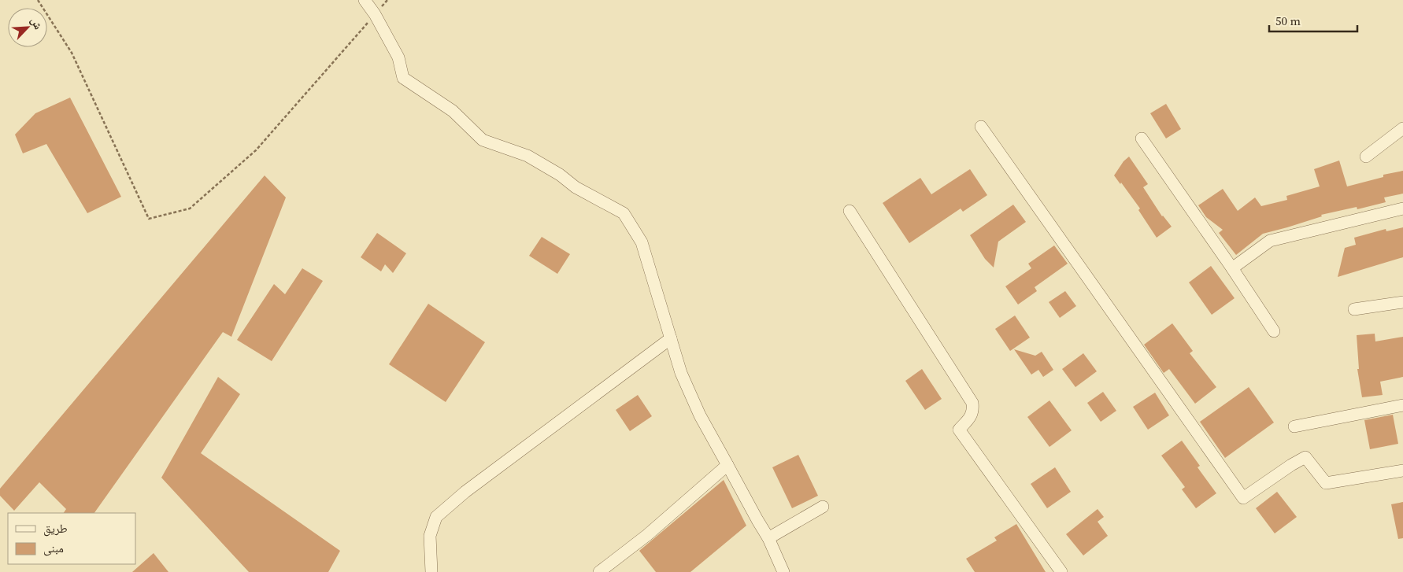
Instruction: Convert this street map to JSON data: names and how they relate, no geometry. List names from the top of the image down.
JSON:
{
  "legend": ["طريق", "مبنى"],
  "scale_bar": "50 m",
  "north": "top right"
}
